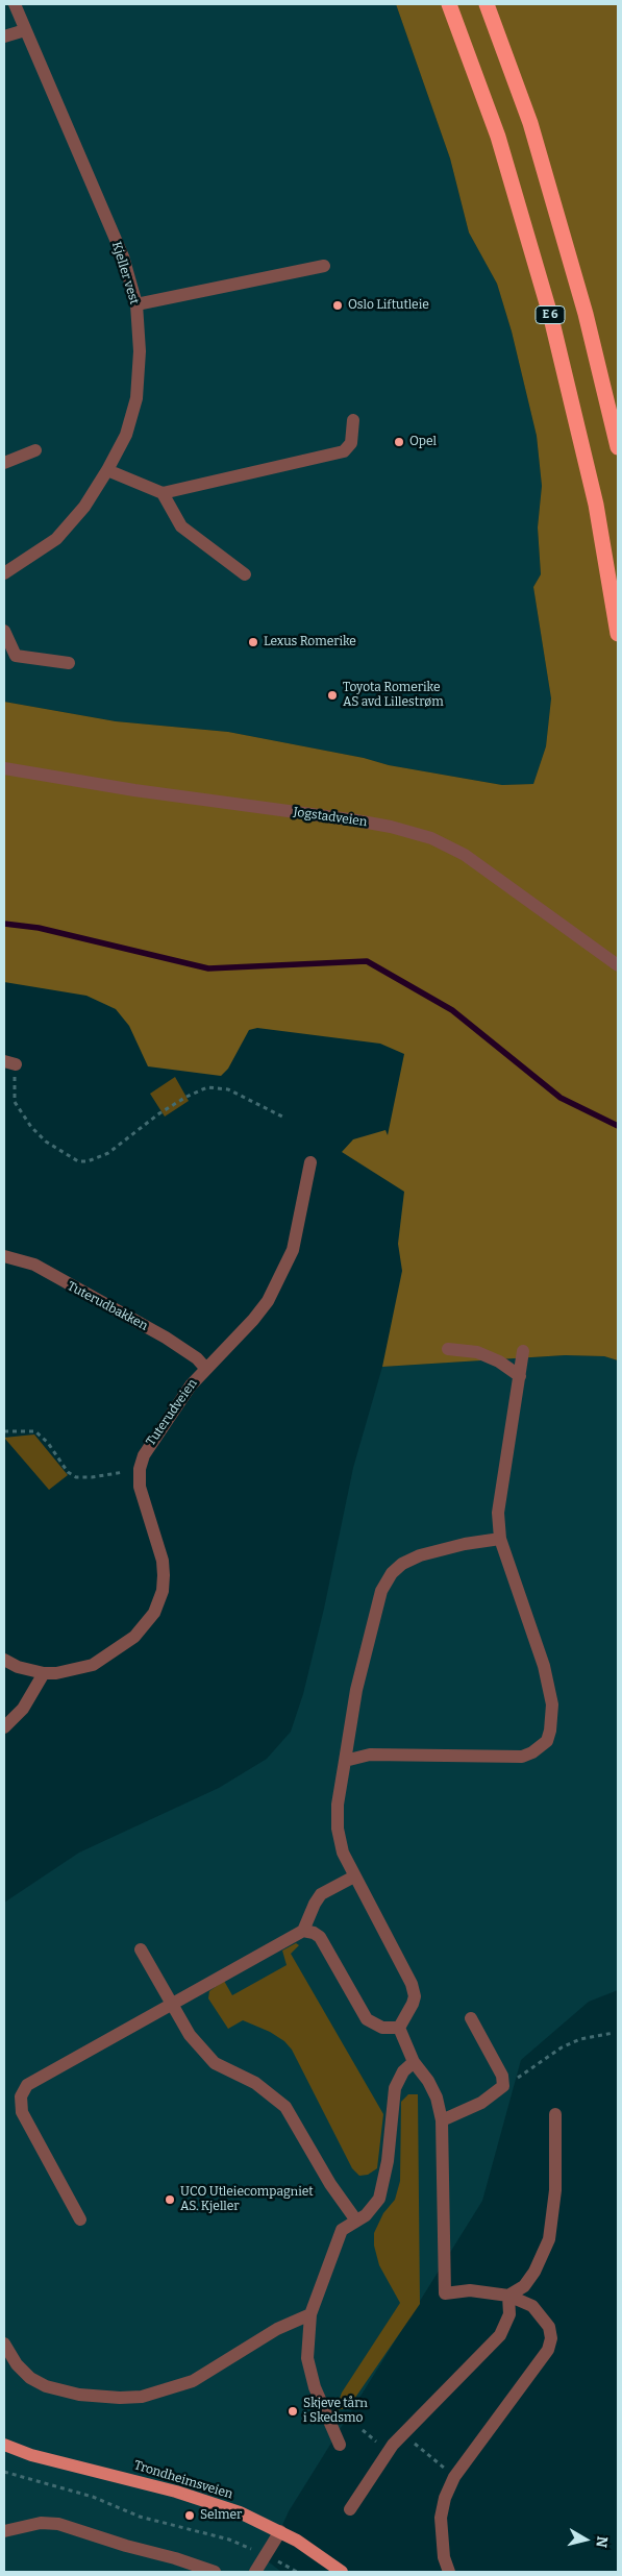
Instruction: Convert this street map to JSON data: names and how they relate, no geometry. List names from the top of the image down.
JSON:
{
  "streets": {
    "highway": ["E 6"],
    "main road": ["Trondheimsveien"],
    "street": [
      "Kjeller vest",
      "Jogstadveien",
      "Tuterudbakken",
      "Tuterudveien"
    ]
  },
  "crossings": [
    ["Tuterudbakken", "Tuterudveien"]
  ],
  "places": [
    "Oslo Liftutleie",
    "Opel",
    "Lexus Romerike",
    "Toyota Romerike AS avd Lillestrøm",
    "UCO Utleiecompagniet AS. Kjeller",
    "Skjeve tårn i Skedsmo",
    "Selmer"
  ],
  "north": "right"
}
